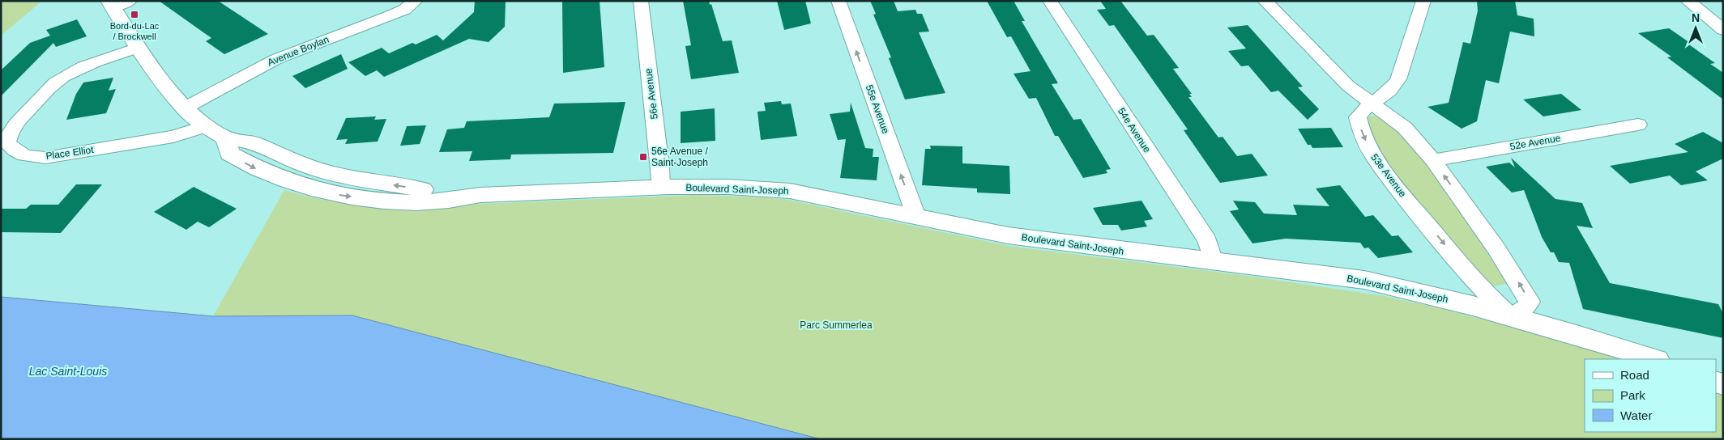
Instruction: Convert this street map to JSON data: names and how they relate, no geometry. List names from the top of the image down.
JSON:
{
  "streets": {
    "street": [
      "Avenue Boylan",
      "56e Avenue",
      "55e Avenue",
      "54e Avenue",
      "52e Avenue",
      "Place Elliot",
      "53e Avenue",
      "Boulevard Saint-Joseph"
    ]
  },
  "crossings": [
    ["56e Avenue", "Boulevard Saint-Joseph"],
    ["55e Avenue", "Boulevard Saint-Joseph"],
    ["54e Avenue", "Boulevard Saint-Joseph"],
    ["Place Elliot", "Boulevard Saint-Joseph"],
    ["53e Avenue", "Boulevard Saint-Joseph"]
  ],
  "one_way": ["55e Avenue"],
  "water": ["Lac Saint-Louis"],
  "parks": ["Parc Summerlea"],
  "places": {
    "transit": ["Bord-du-Lac / Brockwell", "56e Avenue / Saint-Joseph"]
  },
  "legend": ["Road", "Park", "Water"],
  "north": "top"
}
